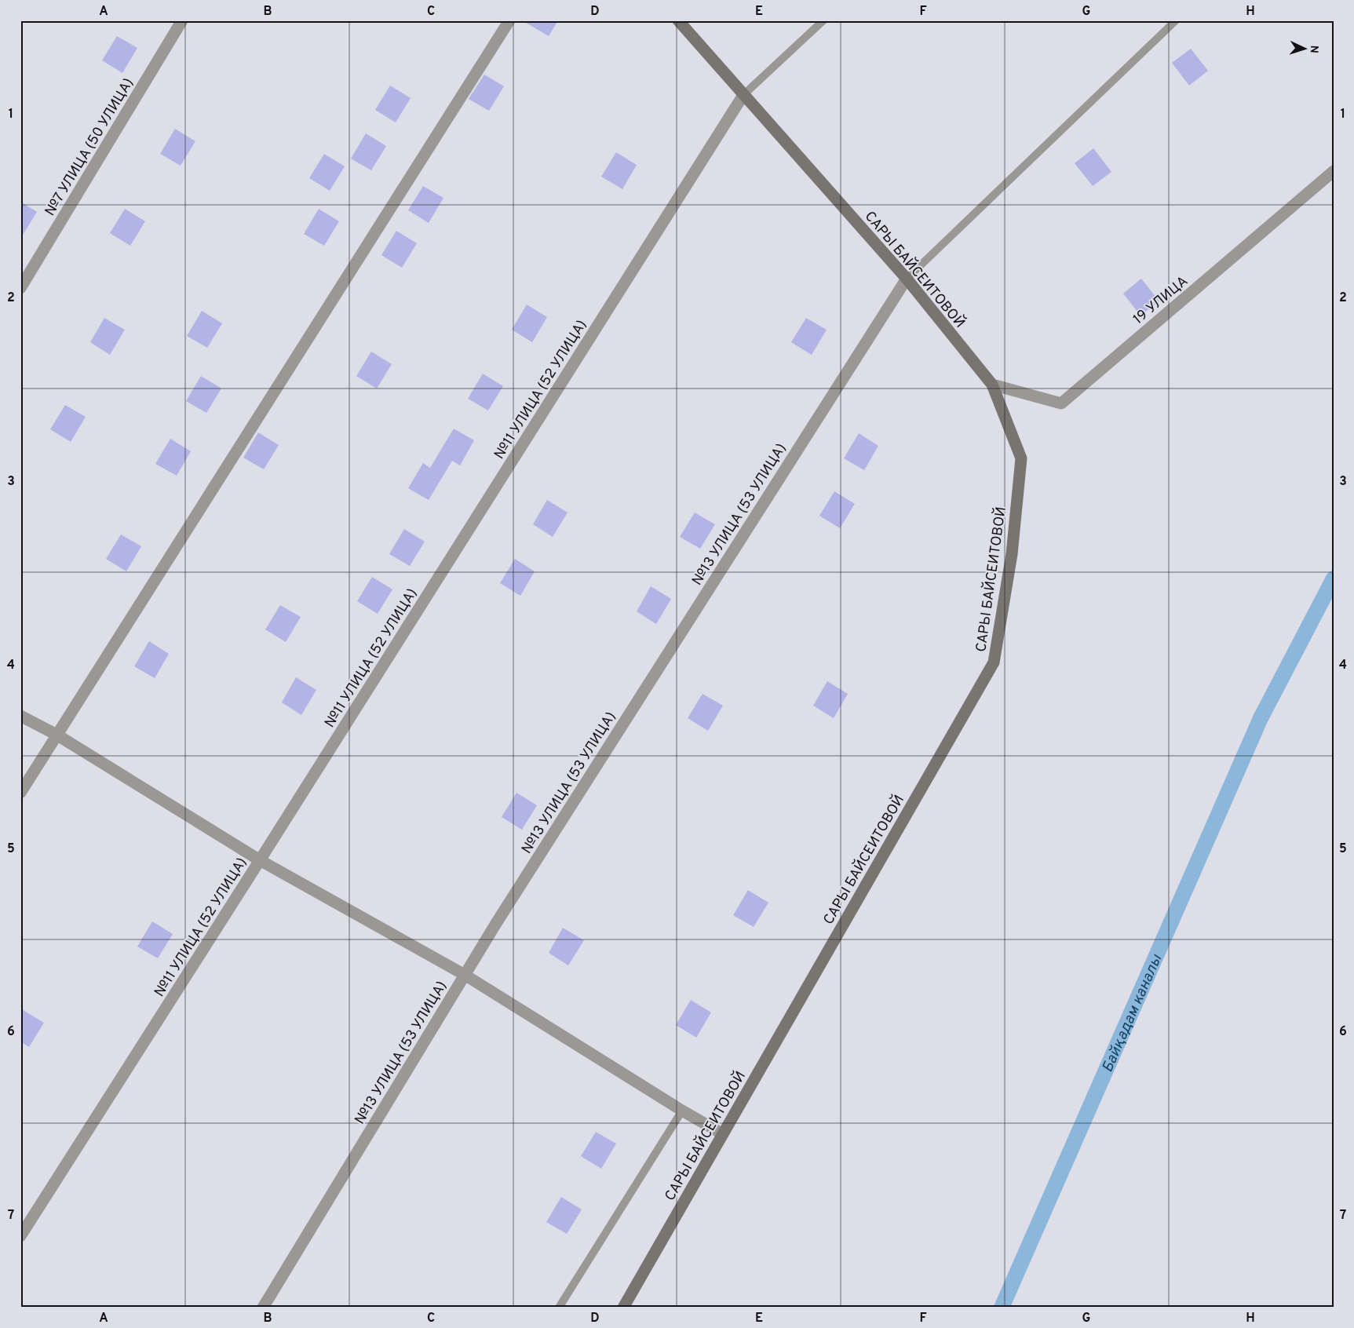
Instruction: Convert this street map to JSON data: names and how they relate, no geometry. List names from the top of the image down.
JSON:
{
  "streets": {
    "street": [
      "№7 УЛИЦА (50 УЛИЦА)",
      "САРЫ БАЙСЕИТОВОЙ",
      "19 УЛИЦА",
      "№11 УЛИЦА (52 УЛИЦА)",
      "№13 УЛИЦА (53 УЛИЦА)"
    ]
  },
  "crossings": [
    ["САРЫ БАЙСЕИТОВОЙ", "19 УЛИЦА"],
    ["САРЫ БАЙСЕИТОВОЙ", "№11 УЛИЦА (52 УЛИЦА)"],
    ["САРЫ БАЙСЕИТОВОЙ", "№13 УЛИЦА (53 УЛИЦА)"]
  ],
  "water": ["Байқадам каналы"],
  "north": "right",
  "grid": {
    "columns": [
      "A",
      "B",
      "C",
      "D",
      "E",
      "F",
      "G",
      "H"
    ],
    "rows": [
      "1",
      "2",
      "3",
      "4",
      "5",
      "6",
      "7"
    ]
  }
}
